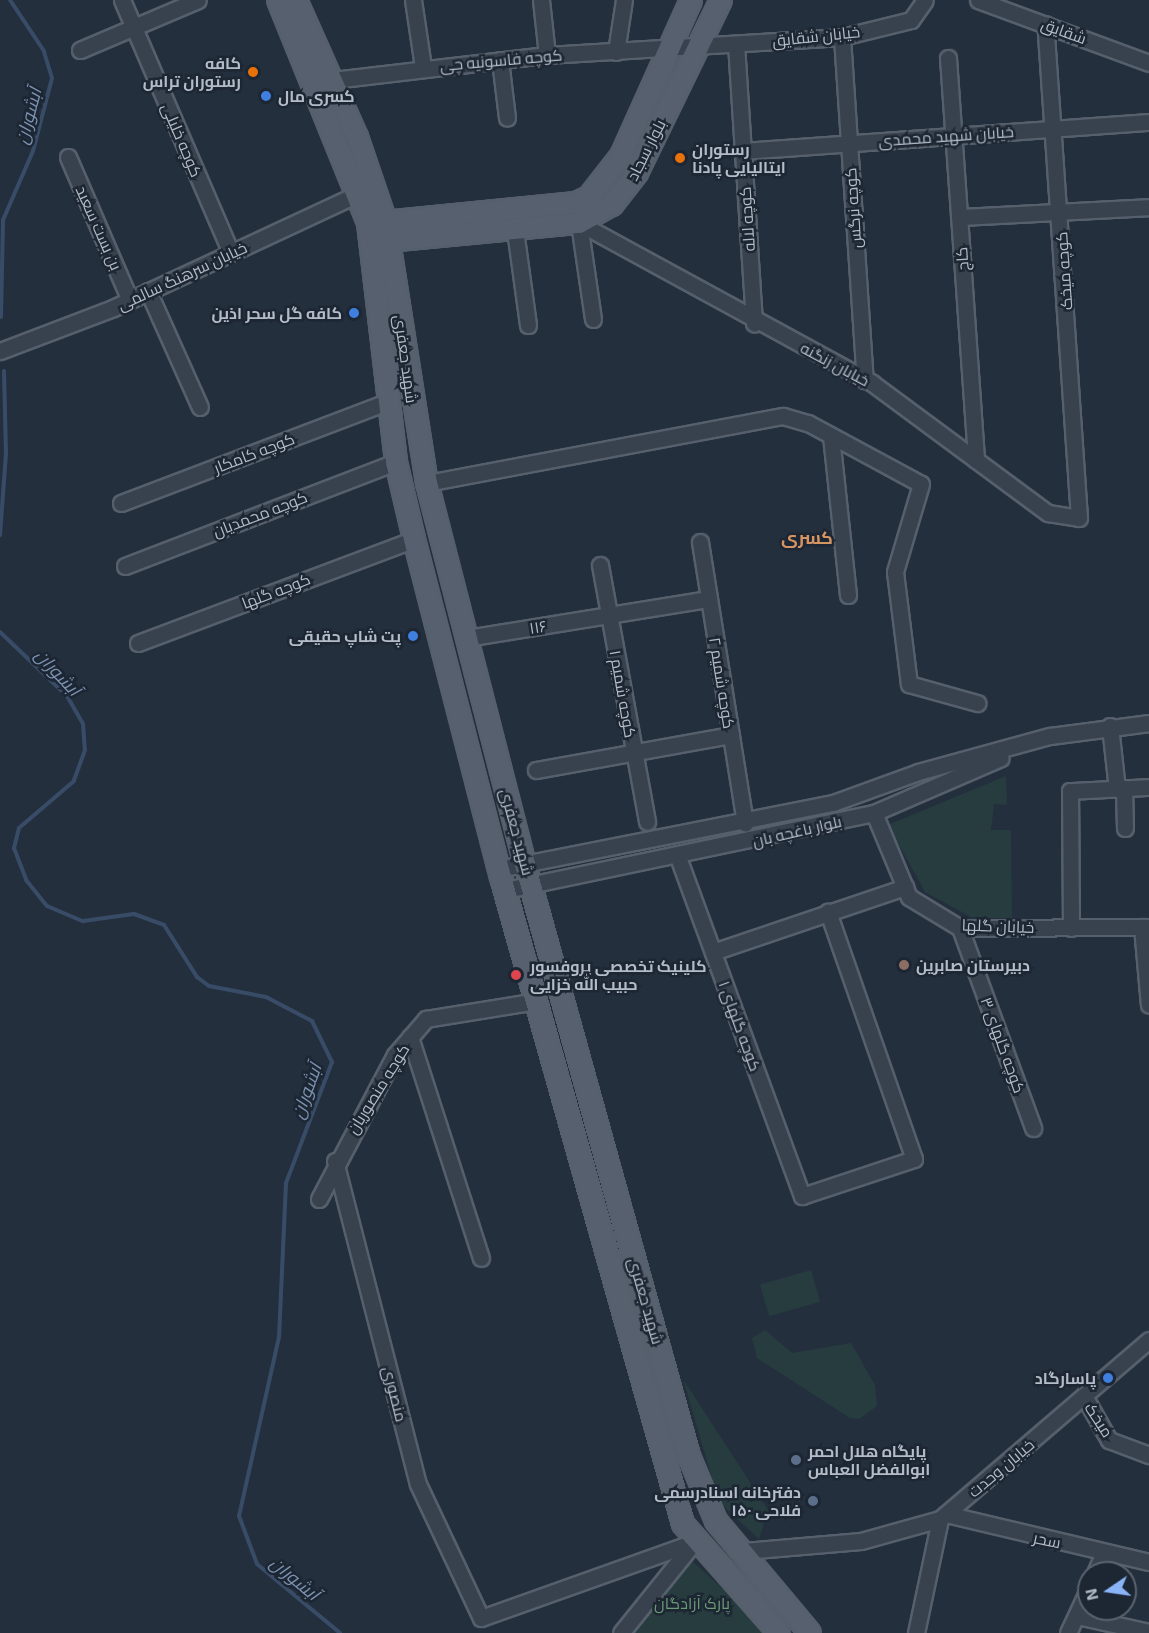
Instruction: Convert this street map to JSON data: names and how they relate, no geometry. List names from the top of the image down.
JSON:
{
  "streets": {
    "main road": ["بلوار سجاد", "شهید جعفری"],
    "street": [
      "شقایق",
      "خیابان شقایق",
      "کوچه فاسونیه چی",
      "خیابان شهید محمدی",
      "کوچه خلیلی",
      "کوچه نرگس",
      "کوچه لاله",
      "بن بست سعید",
      "کاج",
      "کوچه میخک",
      "خیابان سرهنگ سالمی",
      "خیابان زنگنه",
      "کوچه کامکار",
      "کوچه محمدیان",
      "کوچه گلها",
      "۱۱۶",
      "کوچه شمیم ۲",
      "کوچه شمیم ۱",
      "بلوار باغچه بان",
      "خیابان گلها",
      "کوچه گلهای ۱",
      "کوچه گلهای ۳",
      "کوچه منصوریان",
      "منصوری",
      "میخک",
      "خیابان وحدت",
      "سحر"
    ]
  },
  "crossings": [
    ["شقایق", "کوچه میخک"],
    ["خیابان شقایق", "کوچه فاسونیه چی"],
    ["خیابان شقایق", "بلوار سجاد"],
    ["خیابان شقایق", "کوچه نرگس"],
    ["خیابان شقایق", "کوچه لاله"],
    ["کوچه فاسونیه چی", "بلوار سجاد"],
    ["کوچه فاسونیه چی", "شهید جعفری"],
    ["خیابان شهید محمدی", "کوچه نرگس"],
    ["خیابان شهید محمدی", "کوچه لاله"],
    ["خیابان شهید محمدی", "کاج"],
    ["خیابان شهید محمدی", "کوچه میخک"],
    ["کوچه خلیلی", "خیابان سرهنگ سالمی"],
    ["بلوار سجاد", "شهید جعفری"],
    ["بلوار سجاد", "خیابان زنگنه"],
    ["کوچه نرگس", "خیابان زنگنه"],
    ["کوچه لاله", "خیابان زنگنه"],
    ["بن بست سعید", "خیابان سرهنگ سالمی"],
    ["کاج", "خیابان زنگنه"],
    ["کوچه میخک", "خیابان زنگنه"],
    ["خیابان سرهنگ سالمی", "شهید جعفری"],
    ["شهید جعفری", "کوچه کامکار"],
    ["شهید جعفری", "کوچه محمدیان"],
    ["شهید جعفری", "کوچه گلها"],
    ["شهید جعفری", "۱۱۶"],
    ["شهید جعفری", "بلوار باغچه بان"],
    ["شهید جعفری", "کوچه منصوریان"],
    ["شهید جعفری", "منصوری"],
    ["۱۱۶", "کوچه شمیم ۲"],
    ["۱۱۶", "کوچه شمیم ۱"],
    ["کوچه شمیم ۲", "بلوار باغچه بان"],
    ["بلوار باغچه بان", "خیابان گلها"],
    ["بلوار باغچه بان", "کوچه گلهای ۱"],
    ["خیابان گلها", "کوچه گلهای ۳"],
    ["کوچه منصوریان", "منصوری"],
    ["میخک", "خیابان وحدت"],
    ["خیابان وحدت", "سحر"]
  ],
  "districts": ["کسری"],
  "water": ["آبشوران"],
  "parks": ["پارک آزادگان"],
  "places": [
    "کافه رستوران تراس",
    "کسری مال",
    "رستوران ایتالیایی پادنا",
    "کافه گل سحر اذین",
    "پت شاپ حقیقی",
    "دبیرستان صابرین",
    "کلینیک تخصصی پروفسور حبیب الله خزایی",
    "پاسارگاد",
    "پایگاه هلال احمر ابوالفضل العباس",
    "دفترخانه اسنادرسمی ۱۵۰ فلاحی"
  ],
  "north": "left"
}
